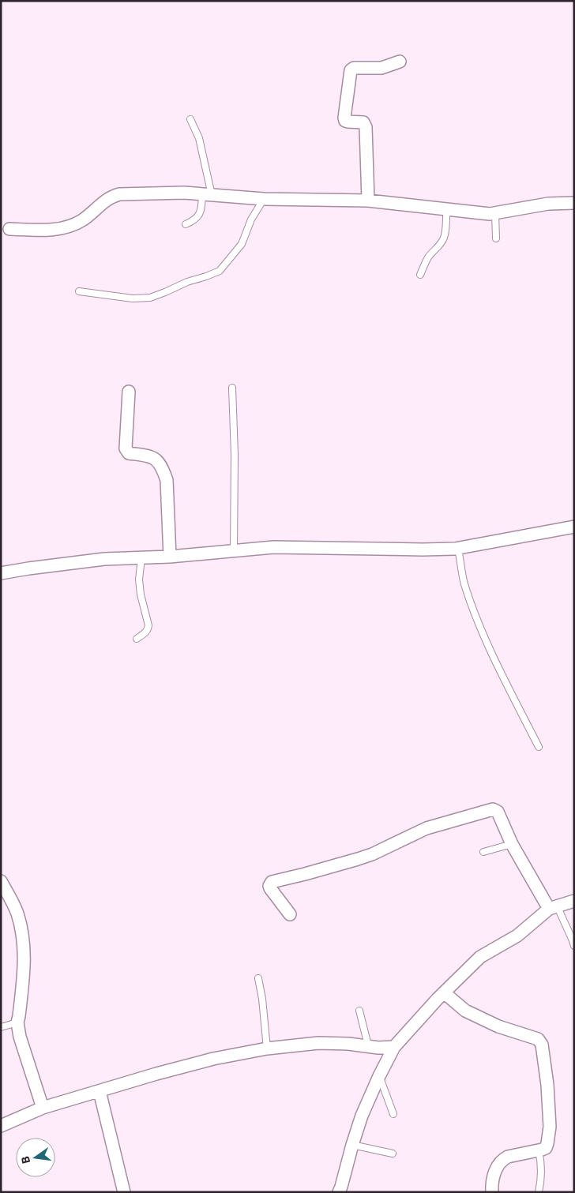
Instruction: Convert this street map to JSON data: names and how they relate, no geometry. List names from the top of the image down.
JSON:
{
  "north": "left"
}
